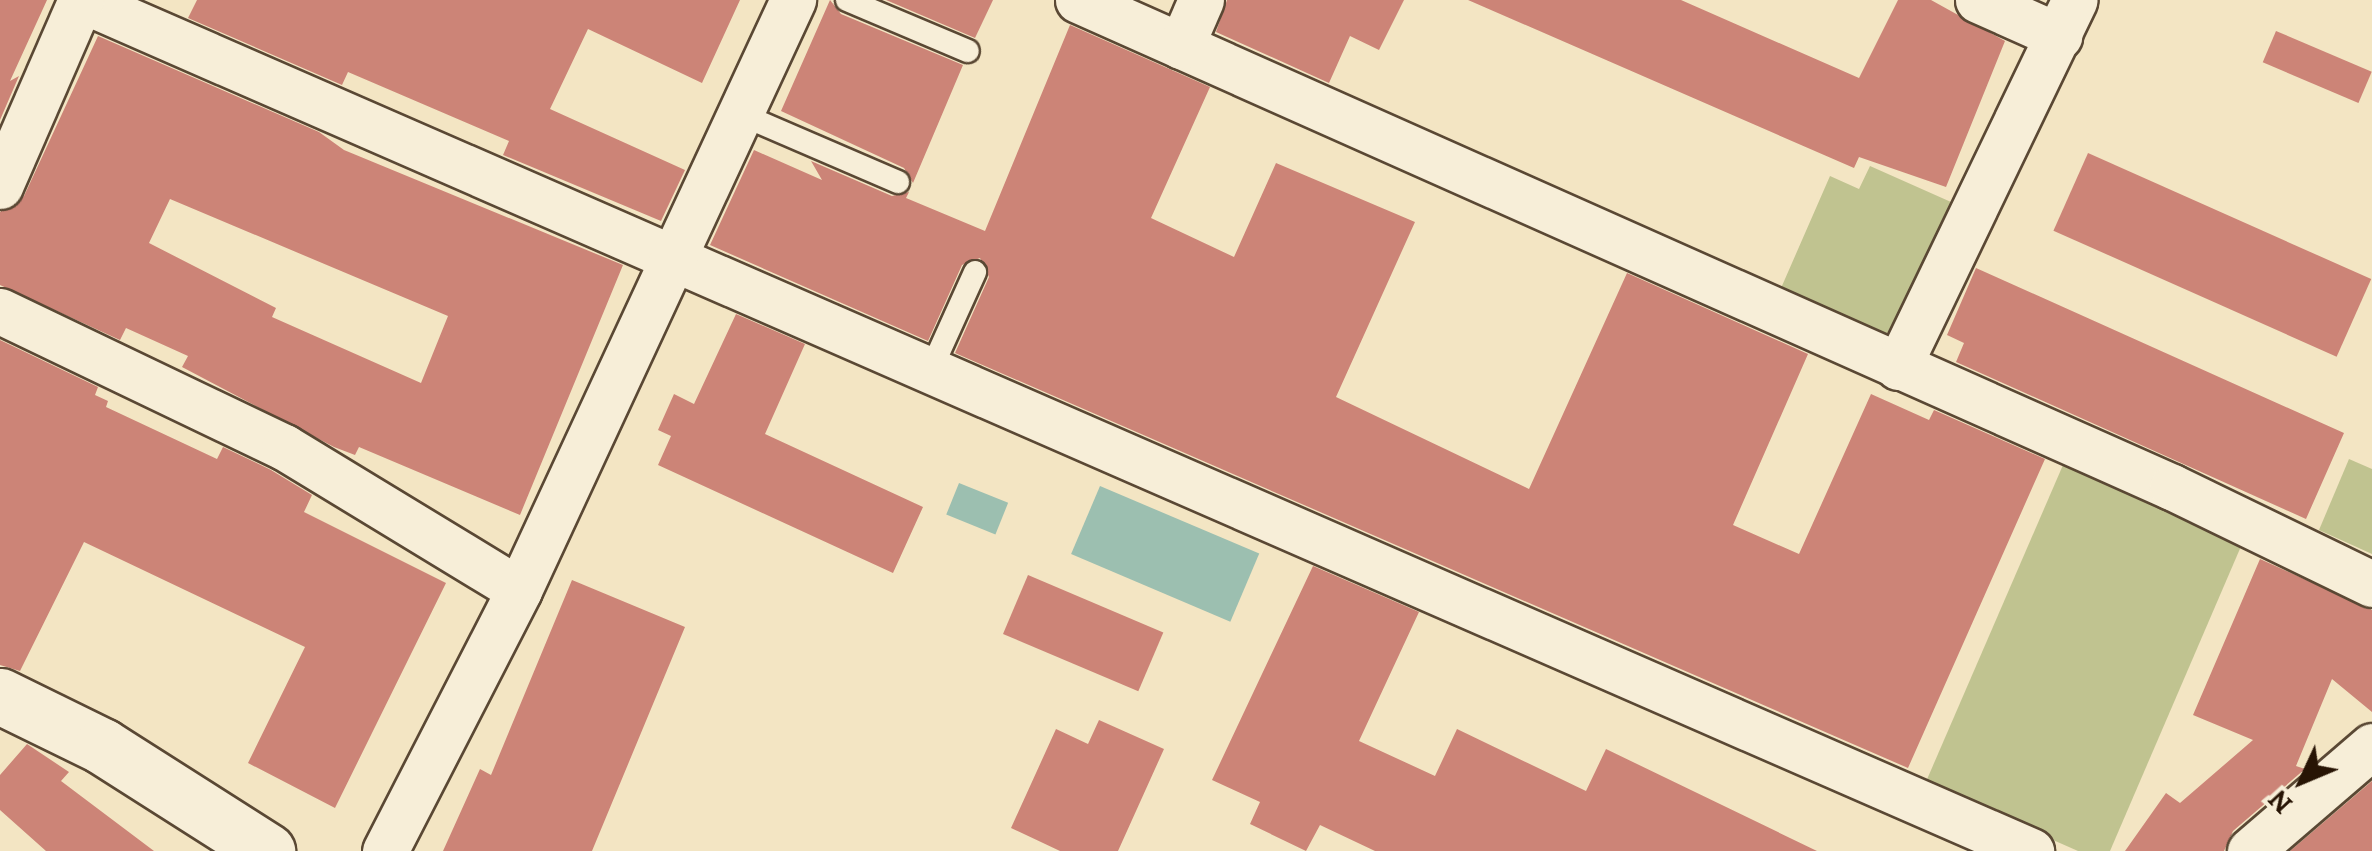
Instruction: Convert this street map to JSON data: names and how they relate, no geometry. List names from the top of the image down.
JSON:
{
  "north": "bottom left"
}
